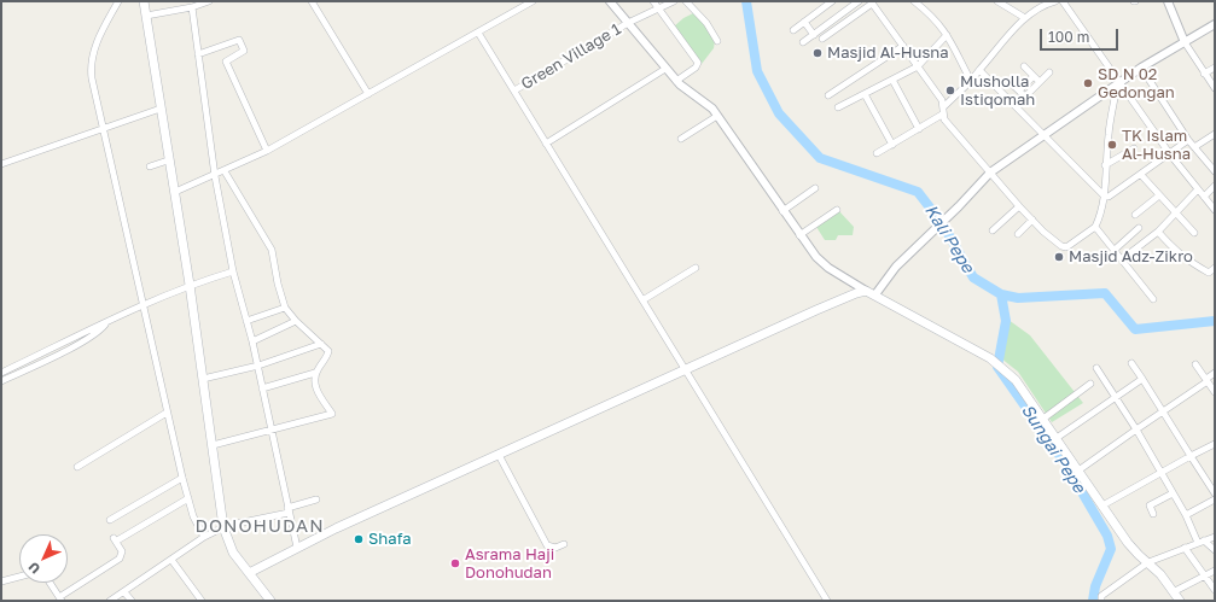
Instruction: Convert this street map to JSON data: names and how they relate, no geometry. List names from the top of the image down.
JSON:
{
  "streets": {
    "street": ["Green Village 1"]
  },
  "districts": ["DONOHUDAN"],
  "water": ["Kali Pepe", "Sungai Pepe"],
  "places": [
    "Masjid Al-Husna",
    "SD N 02 Gedongan",
    "Musholla Istiqomah",
    "TK Islam Al-Husna",
    "Masjid Adz-Zikro",
    "Shafa",
    "Asrama Haji Donohudan"
  ],
  "scale_bar": "100 m",
  "north": "bottom left"
}
